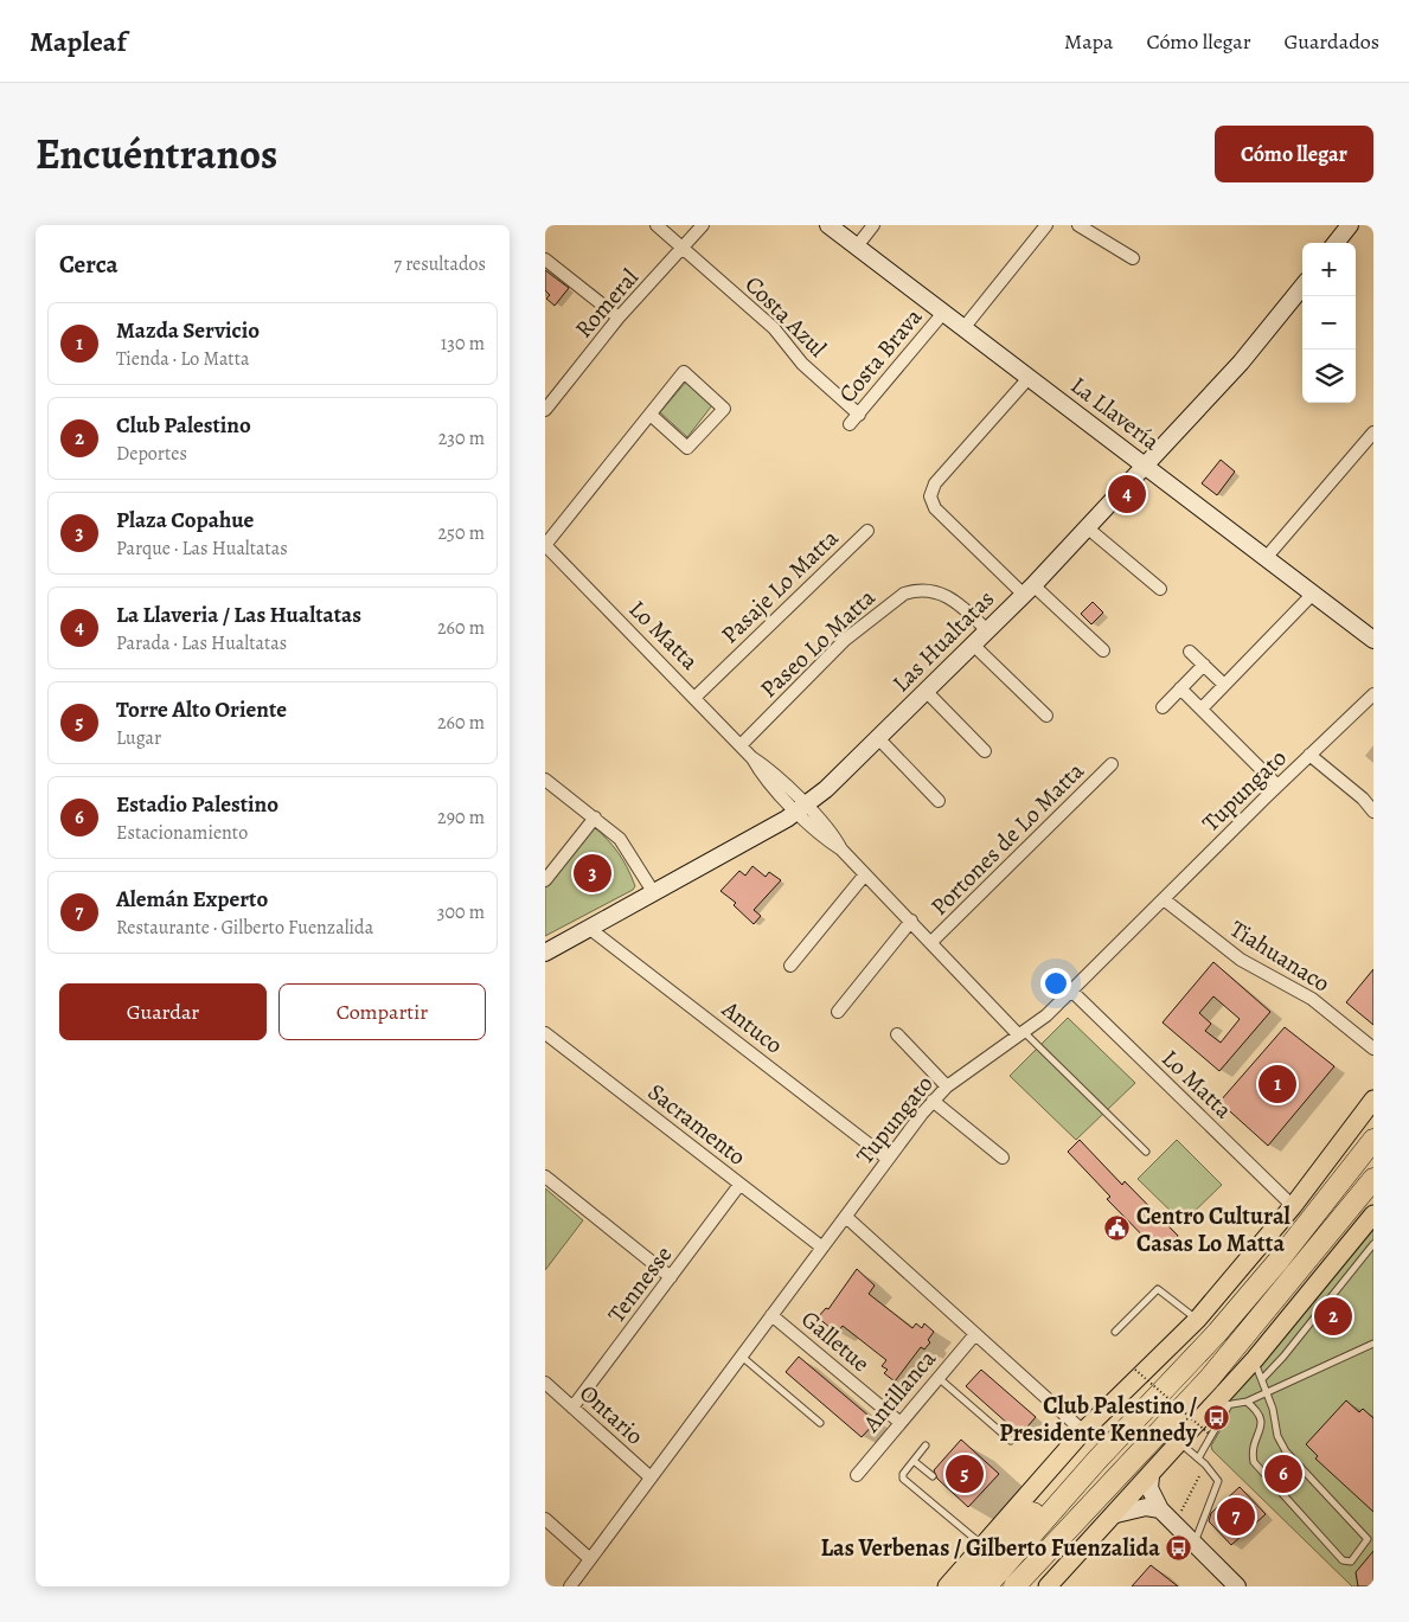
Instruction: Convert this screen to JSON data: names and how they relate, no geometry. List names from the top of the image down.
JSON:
{
  "streets": {
    "street": [
      "Romeral",
      "Costa Azul",
      "Costa Brava",
      "La Llavería",
      "Pasaje Lo Matta",
      "Lo Matta",
      "Las Hualtatas",
      "Paseo Lo Matta",
      "Tupungato",
      "Portones de Lo Matta",
      "Tiahuanaco",
      "Antuco",
      "Sacramento",
      "Tennesse",
      "Galletue",
      "Antillanca",
      "Ontario"
    ]
  },
  "crossings": [
    ["Romeral", "Costa Azul"],
    ["Costa Azul", "Costa Brava"],
    ["Costa Brava", "La Llavería"],
    ["La Llavería", "Las Hualtatas"],
    ["Pasaje Lo Matta", "Lo Matta"],
    ["Lo Matta", "Las Hualtatas"],
    ["Lo Matta", "Paseo Lo Matta"],
    ["Lo Matta", "Tupungato"],
    ["Lo Matta", "Portones de Lo Matta"],
    ["Las Hualtatas", "Paseo Lo Matta"],
    ["Las Hualtatas", "Antuco"],
    ["Tupungato", "Tiahuanaco"],
    ["Tupungato", "Antuco"],
    ["Tupungato", "Sacramento"],
    ["Tupungato", "Galletue"],
    ["Tupungato", "Ontario"],
    ["Sacramento", "Tennesse"],
    ["Tennesse", "Ontario"],
    ["Galletue", "Antillanca"]
  ],
  "places": {
    "public building": ["Centro Cultural Casas Lo Matta"],
    "bus stop": ["Club Palestino / Presidente Kennedy", "Las Verbenas / Gilberto Fuenzalida"]
  },
  "page": {
    "header": "Mapleaf",
    "nav": ["Mapa", "Cómo llegar", "Guardados"],
    "title": "Encuéntranos",
    "buttons": [
      "Cómo llegar",
      ["Guardar", "Compartir"]
    ],
    "heading": ["Cerca", "7 resultados"],
    "map_buttons": ["+", "−"],
    "list": [
      {
        "mark": "1",
        "name": "Mazda Servicio",
        "note": "Tienda · Lo Matta",
        "value": "130 m"
      },
      {
        "mark": "2",
        "name": "Club Palestino",
        "note": "Deportes",
        "value": "230 m"
      },
      {
        "mark": "3",
        "name": "Plaza Copahue",
        "note": "Parque · Las Hualtatas",
        "value": "250 m"
      },
      {
        "mark": "4",
        "name": "La Llaveria / Las Hualtatas",
        "note": "Parada · Las Hualtatas",
        "value": "260 m"
      },
      {
        "mark": "5",
        "name": "Torre Alto Oriente",
        "note": "Lugar",
        "value": "260 m"
      },
      {
        "mark": "6",
        "name": "Estadio Palestino",
        "note": "Estacionamiento",
        "value": "290 m"
      },
      {
        "mark": "7",
        "name": "Alemán Experto",
        "note": "Restaurante · Gilberto Fuenzalida",
        "value": "300 m"
      }
    ],
    "pins": [
      "4",
      "3",
      "1",
      "2",
      "5",
      "6",
      "7"
    ]
  }
}
